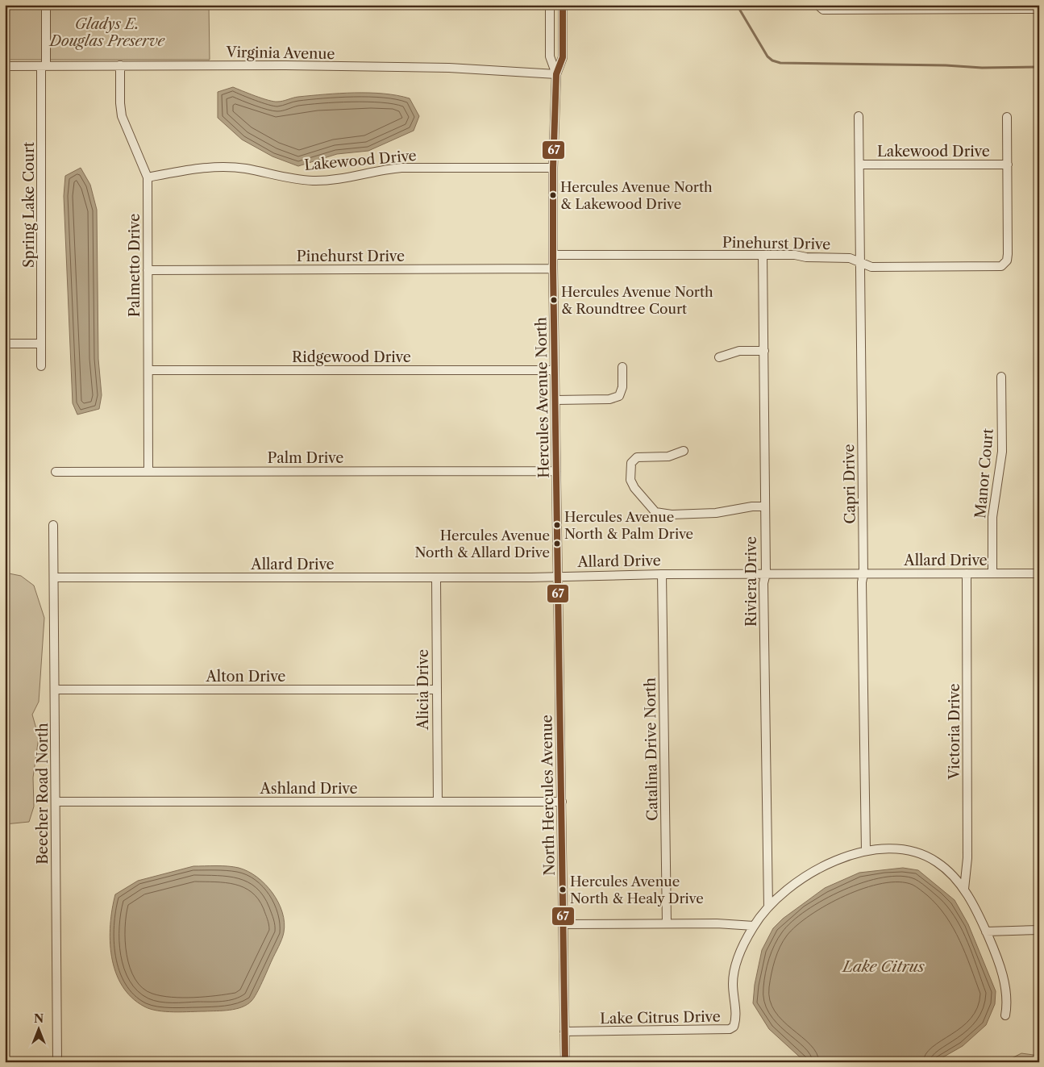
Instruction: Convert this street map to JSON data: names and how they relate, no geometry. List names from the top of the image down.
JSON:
{
  "streets": {
    "street": [
      "Virginia Avenue",
      "Lakewood Drive",
      "Spring Lake Court",
      "Pinehurst Drive",
      "Palmetto Drive",
      "Ridgewood Drive",
      "Hercules Avenue North",
      "Palm Drive",
      "Manor Court",
      "Capri Drive",
      "Allard Drive",
      "Riviera Drive",
      "Alton Drive",
      "Alicia Drive",
      "Victoria Drive",
      "Catalina Drive North",
      "Ashland Drive",
      "Beecher Road North",
      "North Hercules Avenue",
      "Lake Citrus Drive"
    ]
  },
  "crossings": [
    ["Virginia Avenue", "Spring Lake Court"],
    ["Virginia Avenue", "Palmetto Drive"],
    ["Virginia Avenue", "Hercules Avenue North"],
    ["Lakewood Drive", "Pinehurst Drive"],
    ["Lakewood Drive", "Palmetto Drive"],
    ["Lakewood Drive", "Hercules Avenue North"],
    ["Lakewood Drive", "Capri Drive"],
    ["Pinehurst Drive", "Palmetto Drive"],
    ["Pinehurst Drive", "Hercules Avenue North"],
    ["Pinehurst Drive", "Capri Drive"],
    ["Pinehurst Drive", "Riviera Drive"],
    ["Palmetto Drive", "Ridgewood Drive"],
    ["Palmetto Drive", "Palm Drive"],
    ["Ridgewood Drive", "Hercules Avenue North"],
    ["Hercules Avenue North", "Palm Drive"],
    ["Hercules Avenue North", "Allard Drive"],
    ["Hercules Avenue North", "North Hercules Avenue"],
    ["Manor Court", "Allard Drive"],
    ["Capri Drive", "Allard Drive"],
    ["Capri Drive", "Lake Citrus Drive"],
    ["Allard Drive", "Riviera Drive"],
    ["Allard Drive", "Alicia Drive"],
    ["Allard Drive", "Victoria Drive"],
    ["Allard Drive", "Catalina Drive North"],
    ["Allard Drive", "Beecher Road North"],
    ["Allard Drive", "North Hercules Avenue"],
    ["Riviera Drive", "Lake Citrus Drive"],
    ["Alton Drive", "Alicia Drive"],
    ["Alton Drive", "Beecher Road North"],
    ["Alicia Drive", "Ashland Drive"],
    ["Victoria Drive", "Lake Citrus Drive"],
    ["Ashland Drive", "Beecher Road North"],
    ["Ashland Drive", "North Hercules Avenue"],
    ["North Hercules Avenue", "Lake Citrus Drive"]
  ],
  "water": ["Lake Citrus"],
  "parks": ["Gladys E. Douglas Preserve"],
  "places": [
    "Hercules Avenue North & Lakewood Drive",
    "Hercules Avenue North & Roundtree Court",
    "Hercules Avenue North & Palm Drive",
    "Hercules Avenue North & Allard Drive",
    "Hercules Avenue North & Healy Drive"
  ],
  "lines": ["transit line 67"],
  "north": "top"
}
